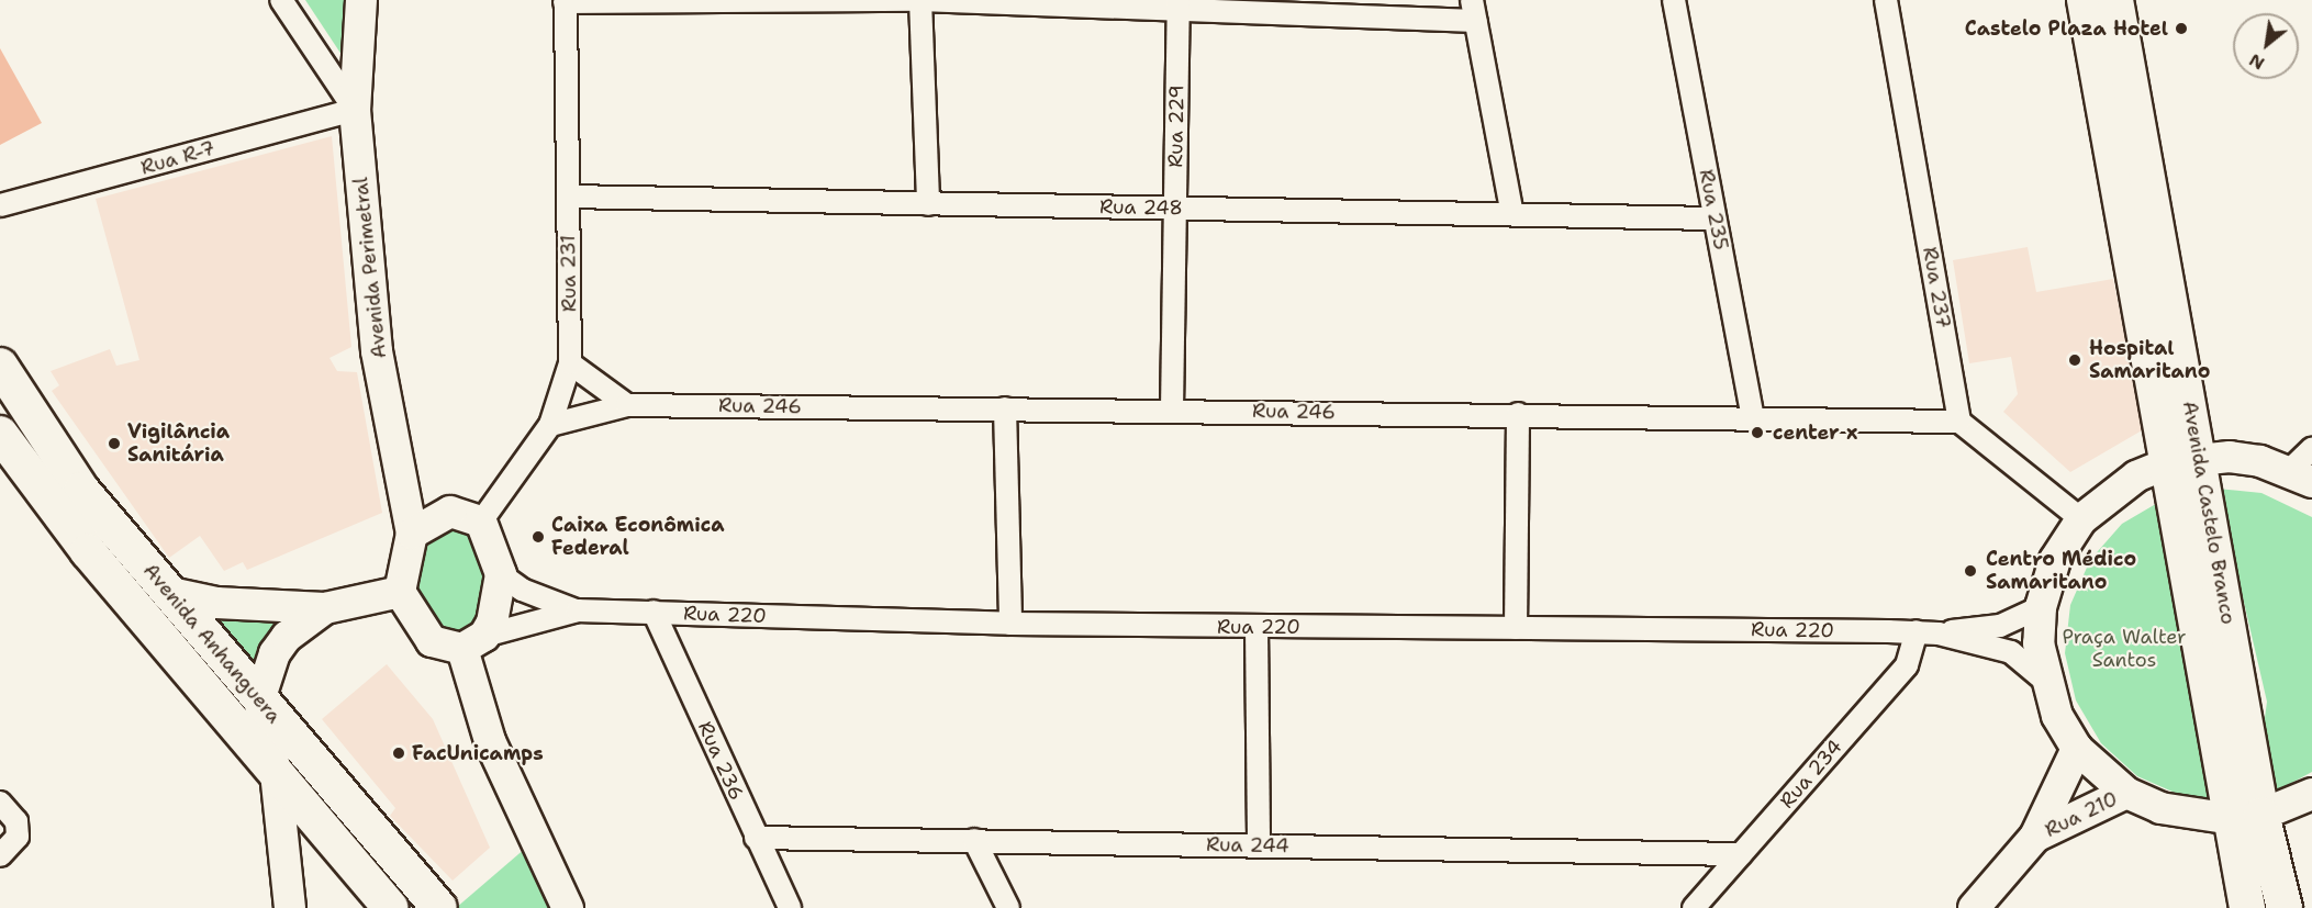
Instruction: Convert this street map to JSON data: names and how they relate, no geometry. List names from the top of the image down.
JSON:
{
  "streets": {
    "main road": ["Avenida Castelo Branco", "Avenida Anhanguera"],
    "street": [
      "Rua 229",
      "Rua R-7",
      "Rua 248",
      "Rua 235",
      "Avenida Perimetral",
      "Rua 231",
      "Rua 237",
      "Rua 246",
      "Rua 220",
      "Rua 236",
      "Rua 234",
      "Rua 210",
      "Rua 244"
    ]
  },
  "crossings": [
    ["Rua 229", "Rua 248"],
    ["Rua 229", "Rua 246"],
    ["Rua R-7", "Avenida Perimetral"],
    ["Rua 248", "Rua 235"],
    ["Rua 248", "Rua 231"],
    ["Rua 235", "Rua 246"],
    ["Avenida Perimetral", "Rua 231"],
    ["Avenida Perimetral", "Rua 220"],
    ["Rua 231", "Rua 246"],
    ["Rua 231", "Rua 220"],
    ["Rua 237", "Rua 246"],
    ["Rua 220", "Rua 236"],
    ["Rua 220", "Rua 234"],
    ["Rua 236", "Rua 244"],
    ["Rua 234", "Rua 244"]
  ],
  "parks": ["Praça Walter Santos"],
  "places": [
    "Castelo Plaza Hotel",
    "Hospital Samaritano",
    "center x",
    "Vigilância Sanitária",
    "Caixa Econômica Federal",
    "Centro Médico Samaritano",
    "FacUnicamps"
  ],
  "north": "bottom left"
}
